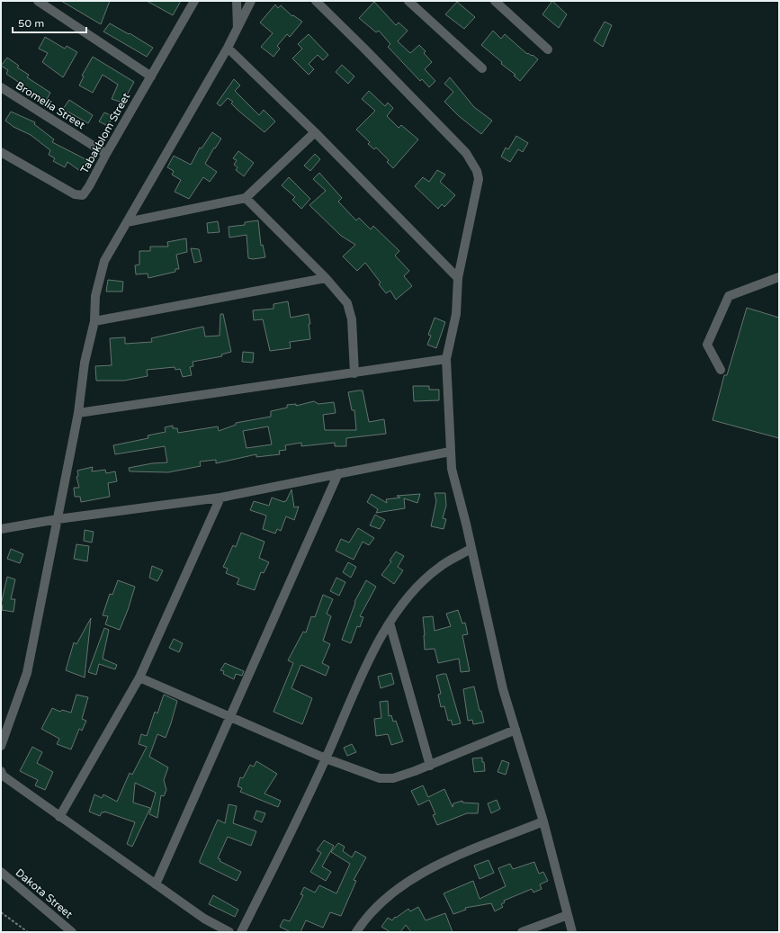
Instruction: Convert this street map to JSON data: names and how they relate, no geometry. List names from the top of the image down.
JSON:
{
  "streets": {
    "street": ["Bromelia Street", "Tabakblom Street", "Dakota Street"]
  },
  "crossings": [
    ["Bromelia Street", "Tabakblom Street"]
  ],
  "scale_bar": "50 m"
}
